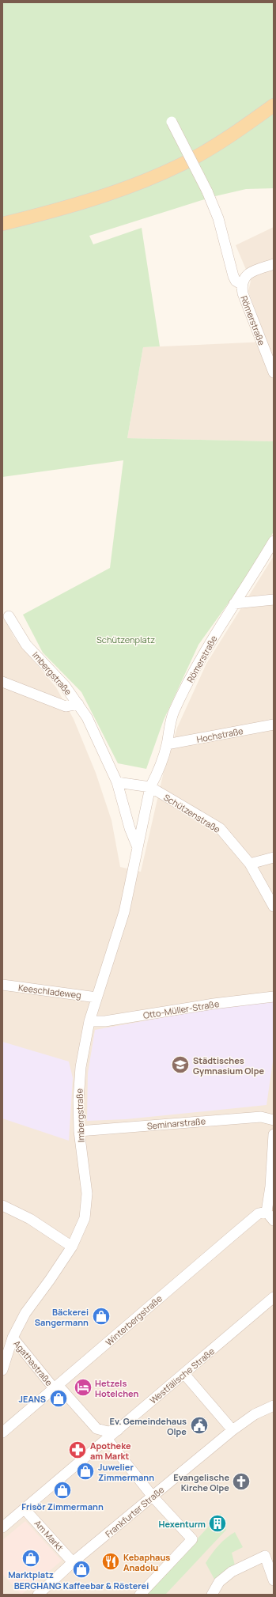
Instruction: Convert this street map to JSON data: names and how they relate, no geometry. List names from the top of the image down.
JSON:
{
  "streets": {
    "street": [
      "Römerstraße",
      "Imbergstraße",
      "Hochstraße",
      "Schützenstraße",
      "Keeschladeweg",
      "Otto-Müller-Straße",
      "Seminarstraße",
      "Winterbergstraße",
      "Agathastraße",
      "Westfälische Straße",
      "Frankfurter Straße",
      "Am Markt"
    ]
  },
  "crossings": [
    ["Römerstraße", "Imbergstraße"],
    ["Römerstraße", "Hochstraße"],
    ["Römerstraße", "Schützenstraße"],
    ["Imbergstraße", "Schützenstraße"],
    ["Imbergstraße", "Keeschladeweg"],
    ["Imbergstraße", "Otto-Müller-Straße"],
    ["Imbergstraße", "Seminarstraße"],
    ["Imbergstraße", "Agathastraße"],
    ["Winterbergstraße", "Agathastraße"],
    ["Westfälische Straße", "Am Markt"],
    ["Frankfurter Straße", "Am Markt"]
  ],
  "parks": ["Schützenplatz"],
  "places": {
    "school or university": ["Städtisches Gymnasium Olpe"],
    "shop": [
      "Bäckerei Sangermann",
      "JEANS",
      "Juwelier Zimmermann",
      "Frisör Zimmermann",
      "Marktplatz",
      "BERGHANG Kaffeebar & Rösterei"
    ],
    "hotel": ["Hetzels Hotelchen"],
    "public building": ["Ev. Gemeindehaus Olpe"],
    "pharmacy": ["Apotheke am Markt"],
    "church": ["Evangelische Kirche Olpe"],
    "building": ["Hexenturm"],
    "restaurant": ["Kebaphaus Anadolu"]
  }
}
